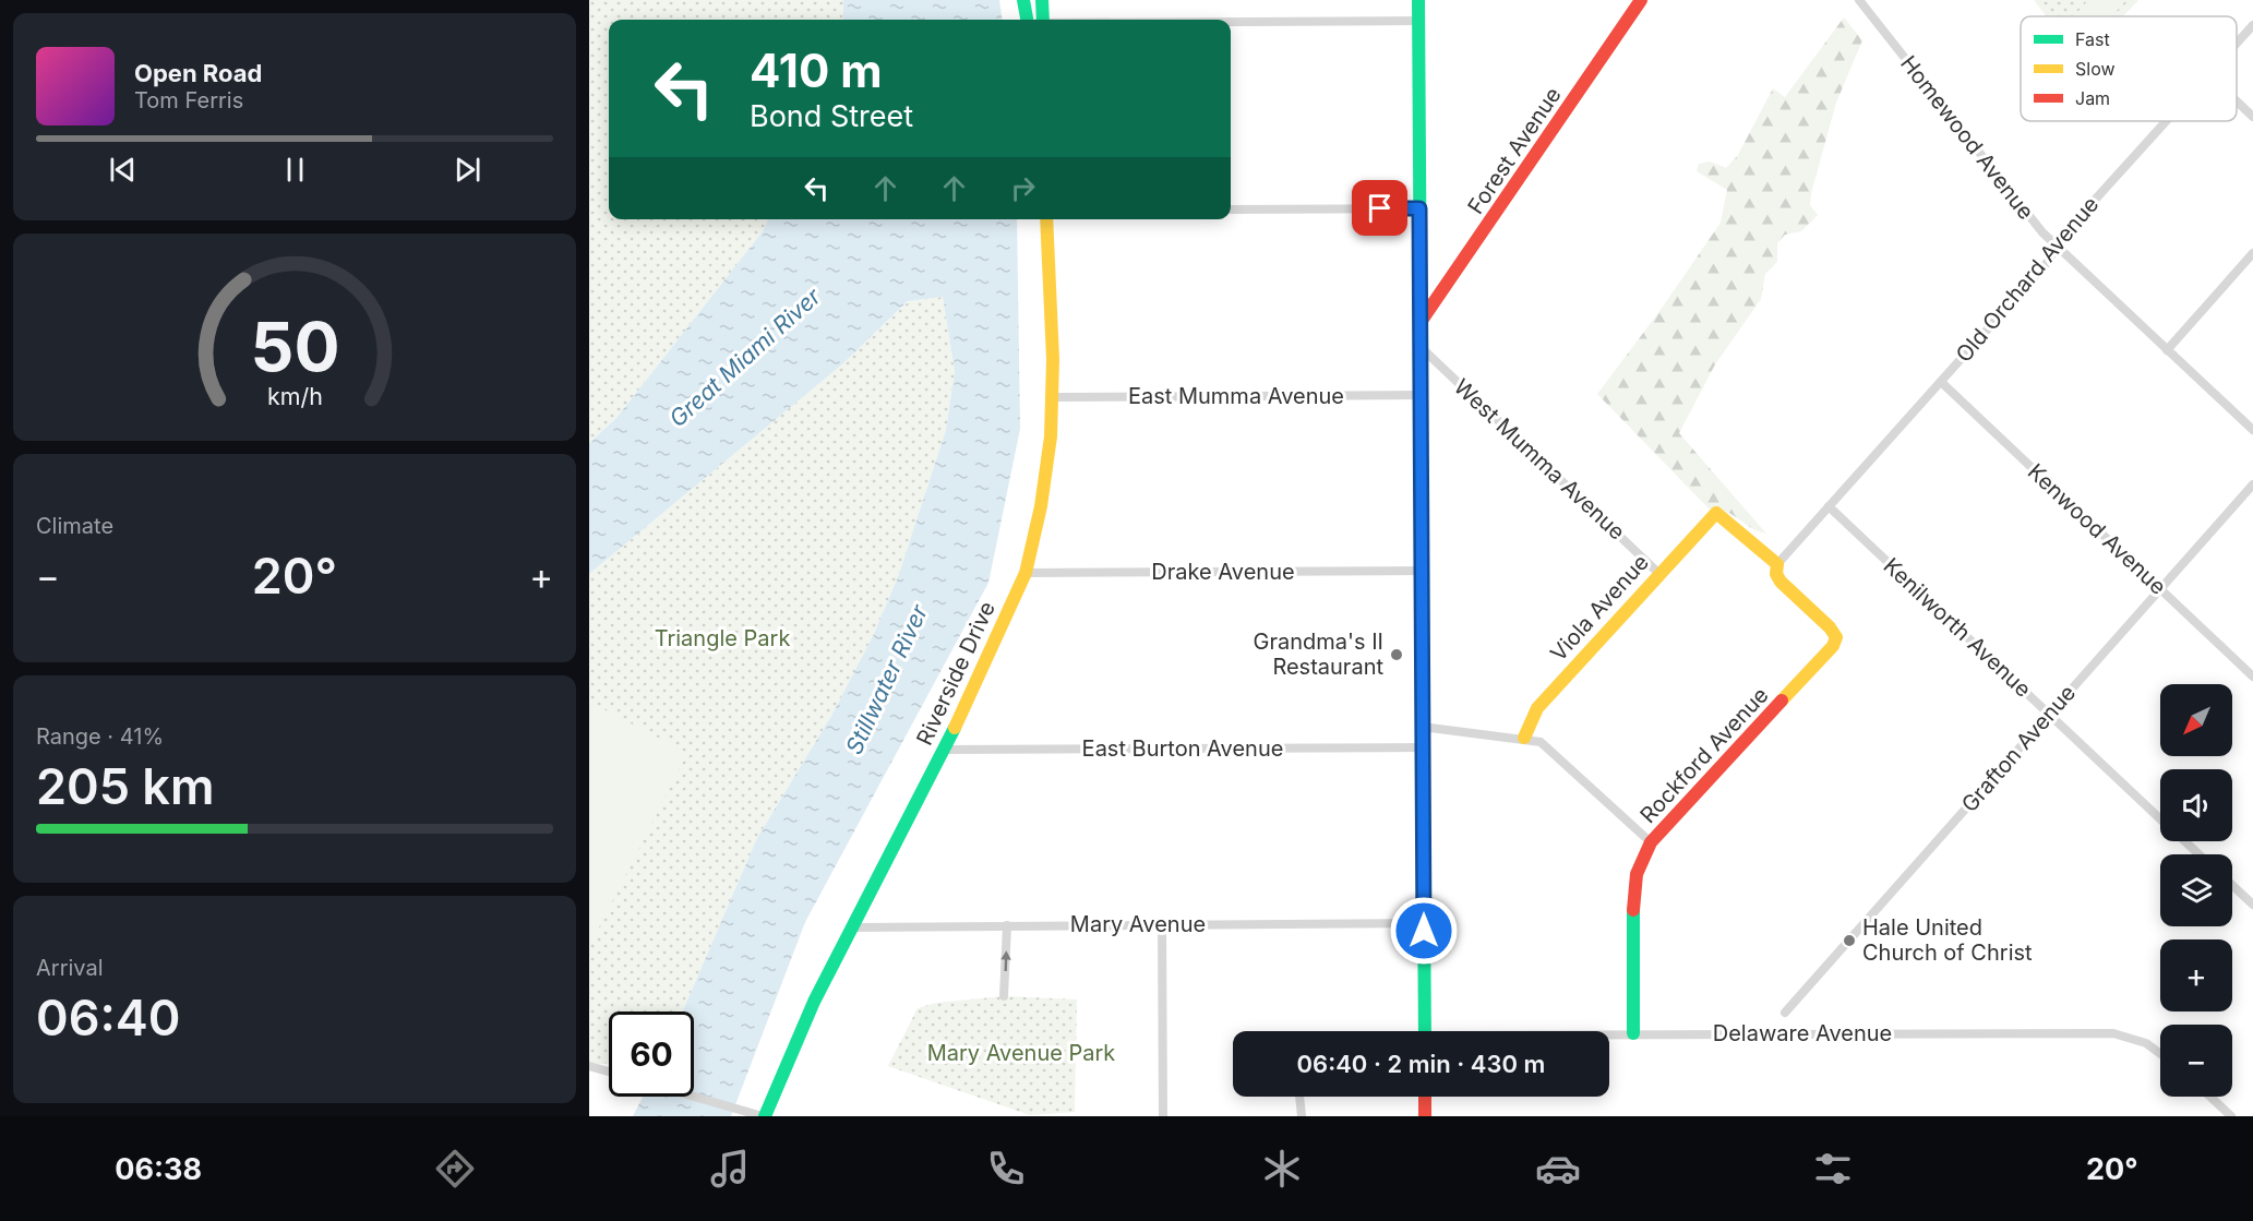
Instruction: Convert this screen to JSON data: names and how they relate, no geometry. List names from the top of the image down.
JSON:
{
  "streets": {
    "main road": [
      "Forest Avenue",
      "Viola Avenue",
      "Riverside Drive",
      "Rockford Avenue"
    ],
    "street": [
      "Homewood Avenue",
      "Old Orchard Avenue",
      "East Mumma Avenue",
      "West Mumma Avenue",
      "Kenwood Avenue",
      "Drake Avenue",
      "Kenilworth Avenue",
      "East Burton Avenue",
      "Grafton Avenue",
      "Mary Avenue",
      "Delaware Avenue"
    ]
  },
  "crossings": [
    ["Homewood Avenue", "Old Orchard Avenue"],
    ["Old Orchard Avenue", "Kenwood Avenue"],
    ["Old Orchard Avenue", "Viola Avenue"],
    ["Old Orchard Avenue", "Kenilworth Avenue"],
    ["Old Orchard Avenue", "Rockford Avenue"],
    ["East Mumma Avenue", "Riverside Drive"],
    ["West Mumma Avenue", "Viola Avenue"],
    ["Kenwood Avenue", "Grafton Avenue"],
    ["Drake Avenue", "Riverside Drive"],
    ["Viola Avenue", "Rockford Avenue"],
    ["Kenilworth Avenue", "Grafton Avenue"],
    ["Riverside Drive", "East Burton Avenue"],
    ["Riverside Drive", "Mary Avenue"],
    ["Grafton Avenue", "Delaware Avenue"],
    ["Rockford Avenue", "Delaware Avenue"]
  ],
  "water": ["Great Miami River", "Stillwater River"],
  "parks": ["Triangle Park", "Mary Avenue Park"],
  "places": ["Grandma's II Restaurant", "Hale United Church of Christ"],
  "legend": ["Fast", "Slow", "Jam"],
  "north": "bottom left",
  "page": {
    "turn": ["410 m", "Bond Street"],
    "song": ["Open Road", "Tom Ferris"],
    "tile": [
      "Climate",
      ["Range · 41%", "205 km"],
      ["Arrival", "06:40"]
    ],
    "heat": ["−", "20°", "+"],
    "map_buttons": ["+", "−"],
    "limit": "60",
    "trip": "06:40 · 2 min · 430 m",
    "tabs": ["06:38", "20°"],
    "gauge": ["50", "km/h"]
  }
}
